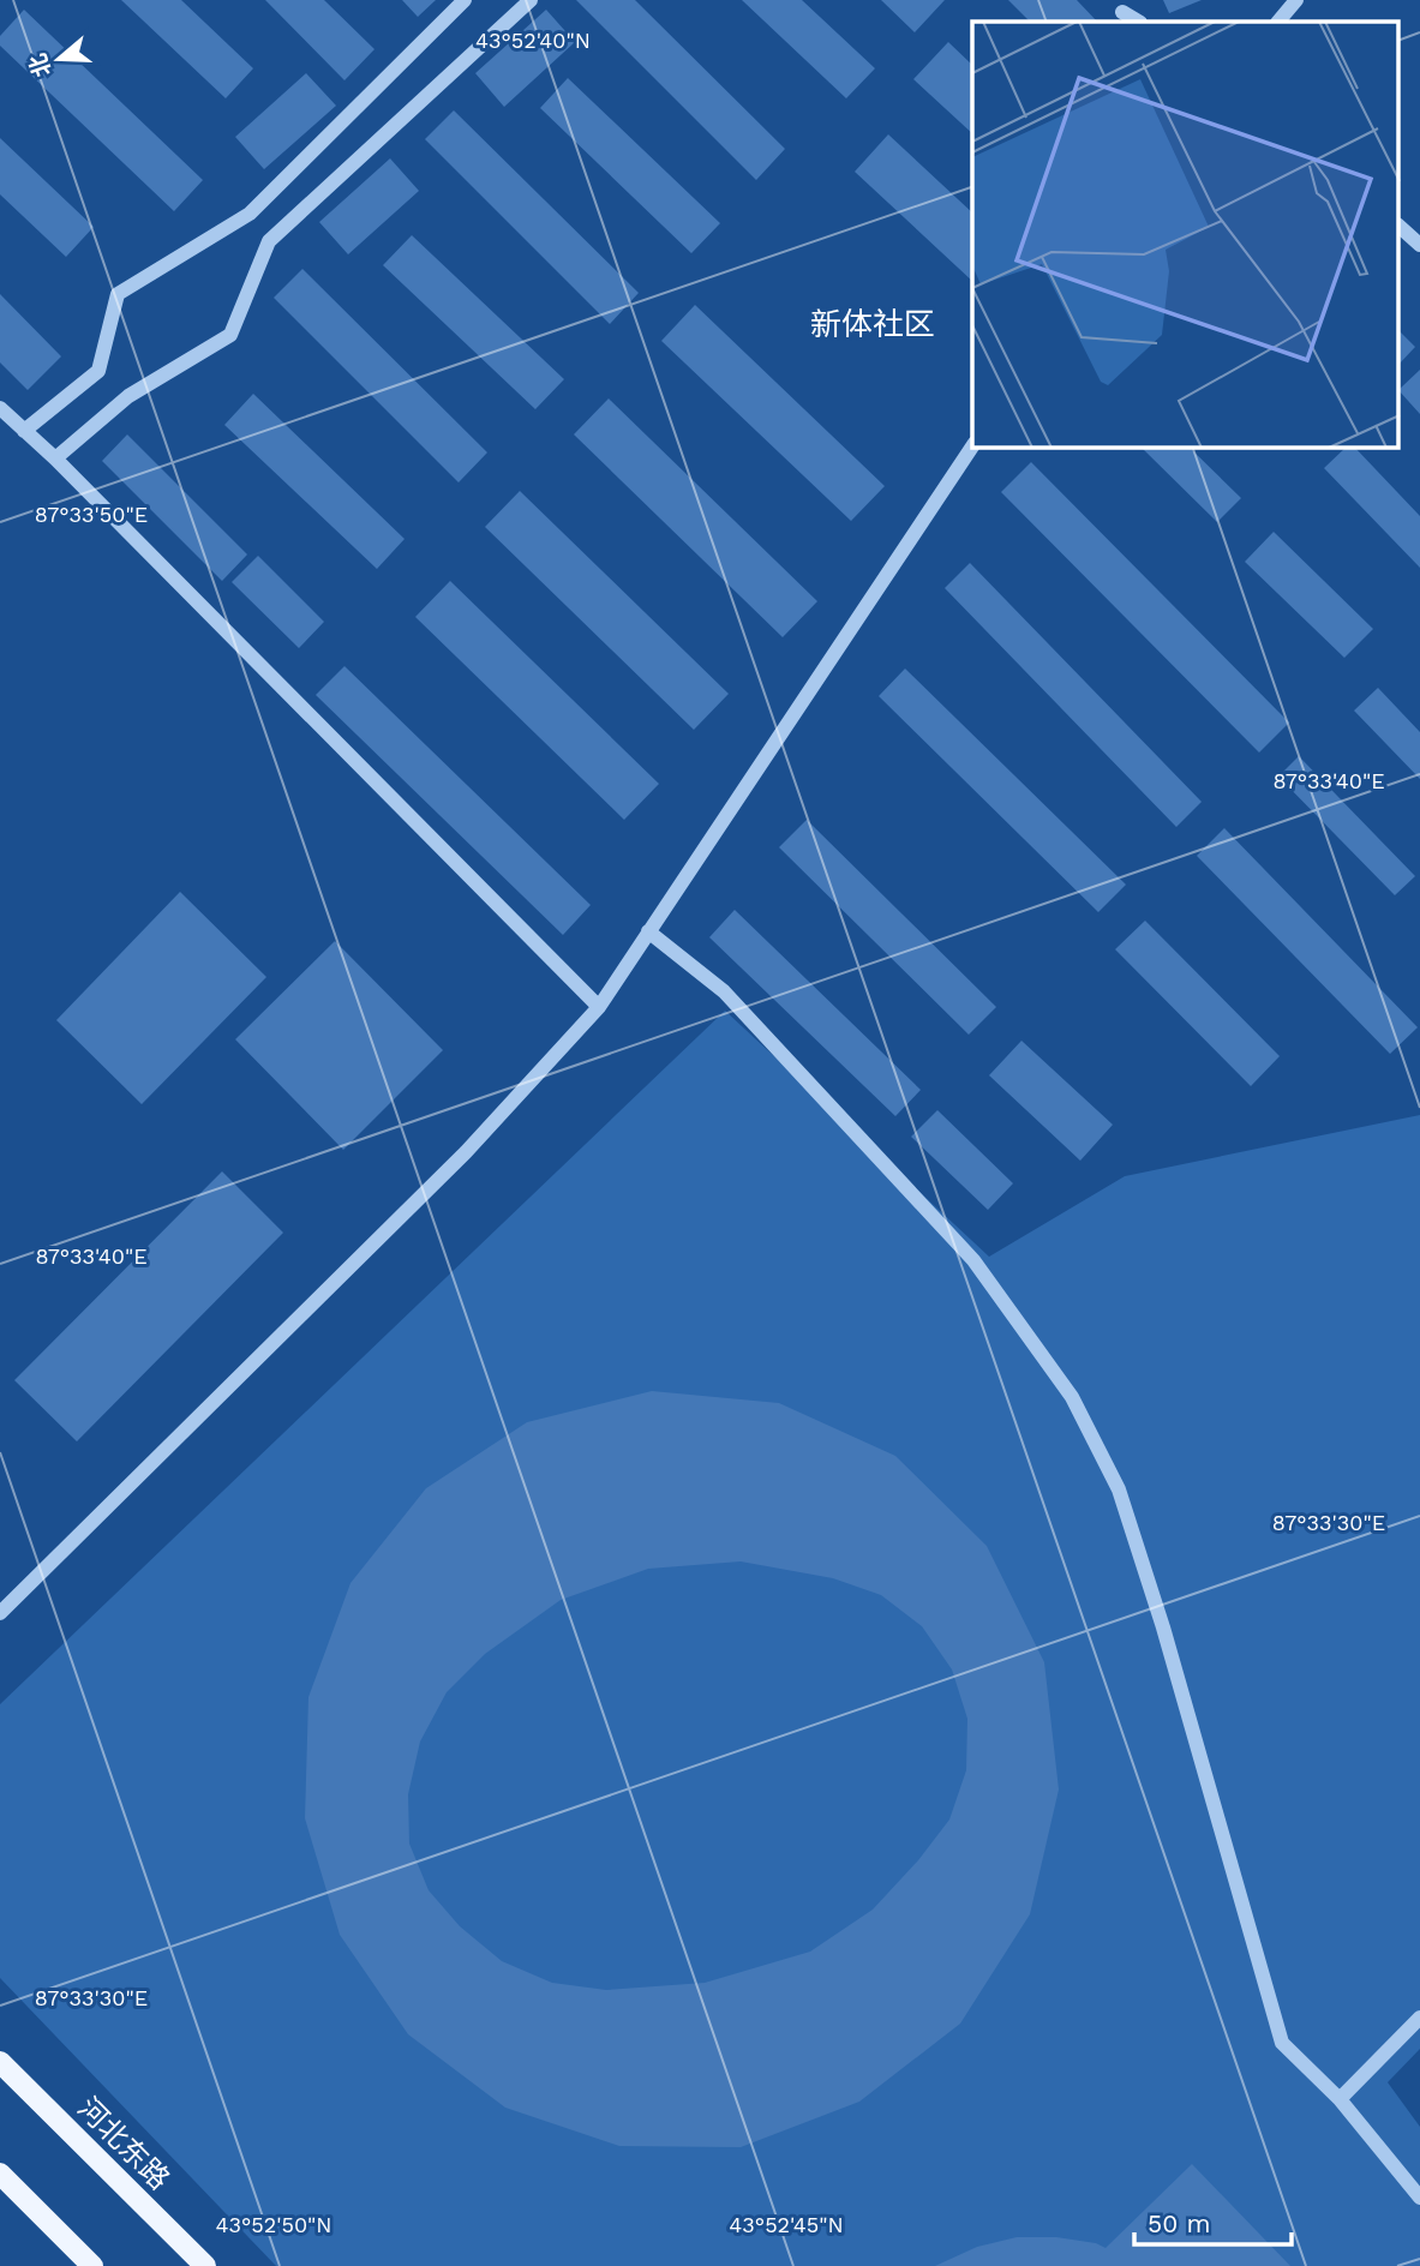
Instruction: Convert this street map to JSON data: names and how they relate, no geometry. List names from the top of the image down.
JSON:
{
  "streets": {
    "main road": ["河北东路"]
  },
  "districts": ["新体社区"],
  "scale_bar": "50 m",
  "north": "left",
  "coordinates": [
    "43°52'40\"N",
    "87°33'50\"E",
    "87°33'40\"E",
    "87°33'30\"E",
    "43°52'50\"N",
    "43°52'45\"N"
  ]
}
